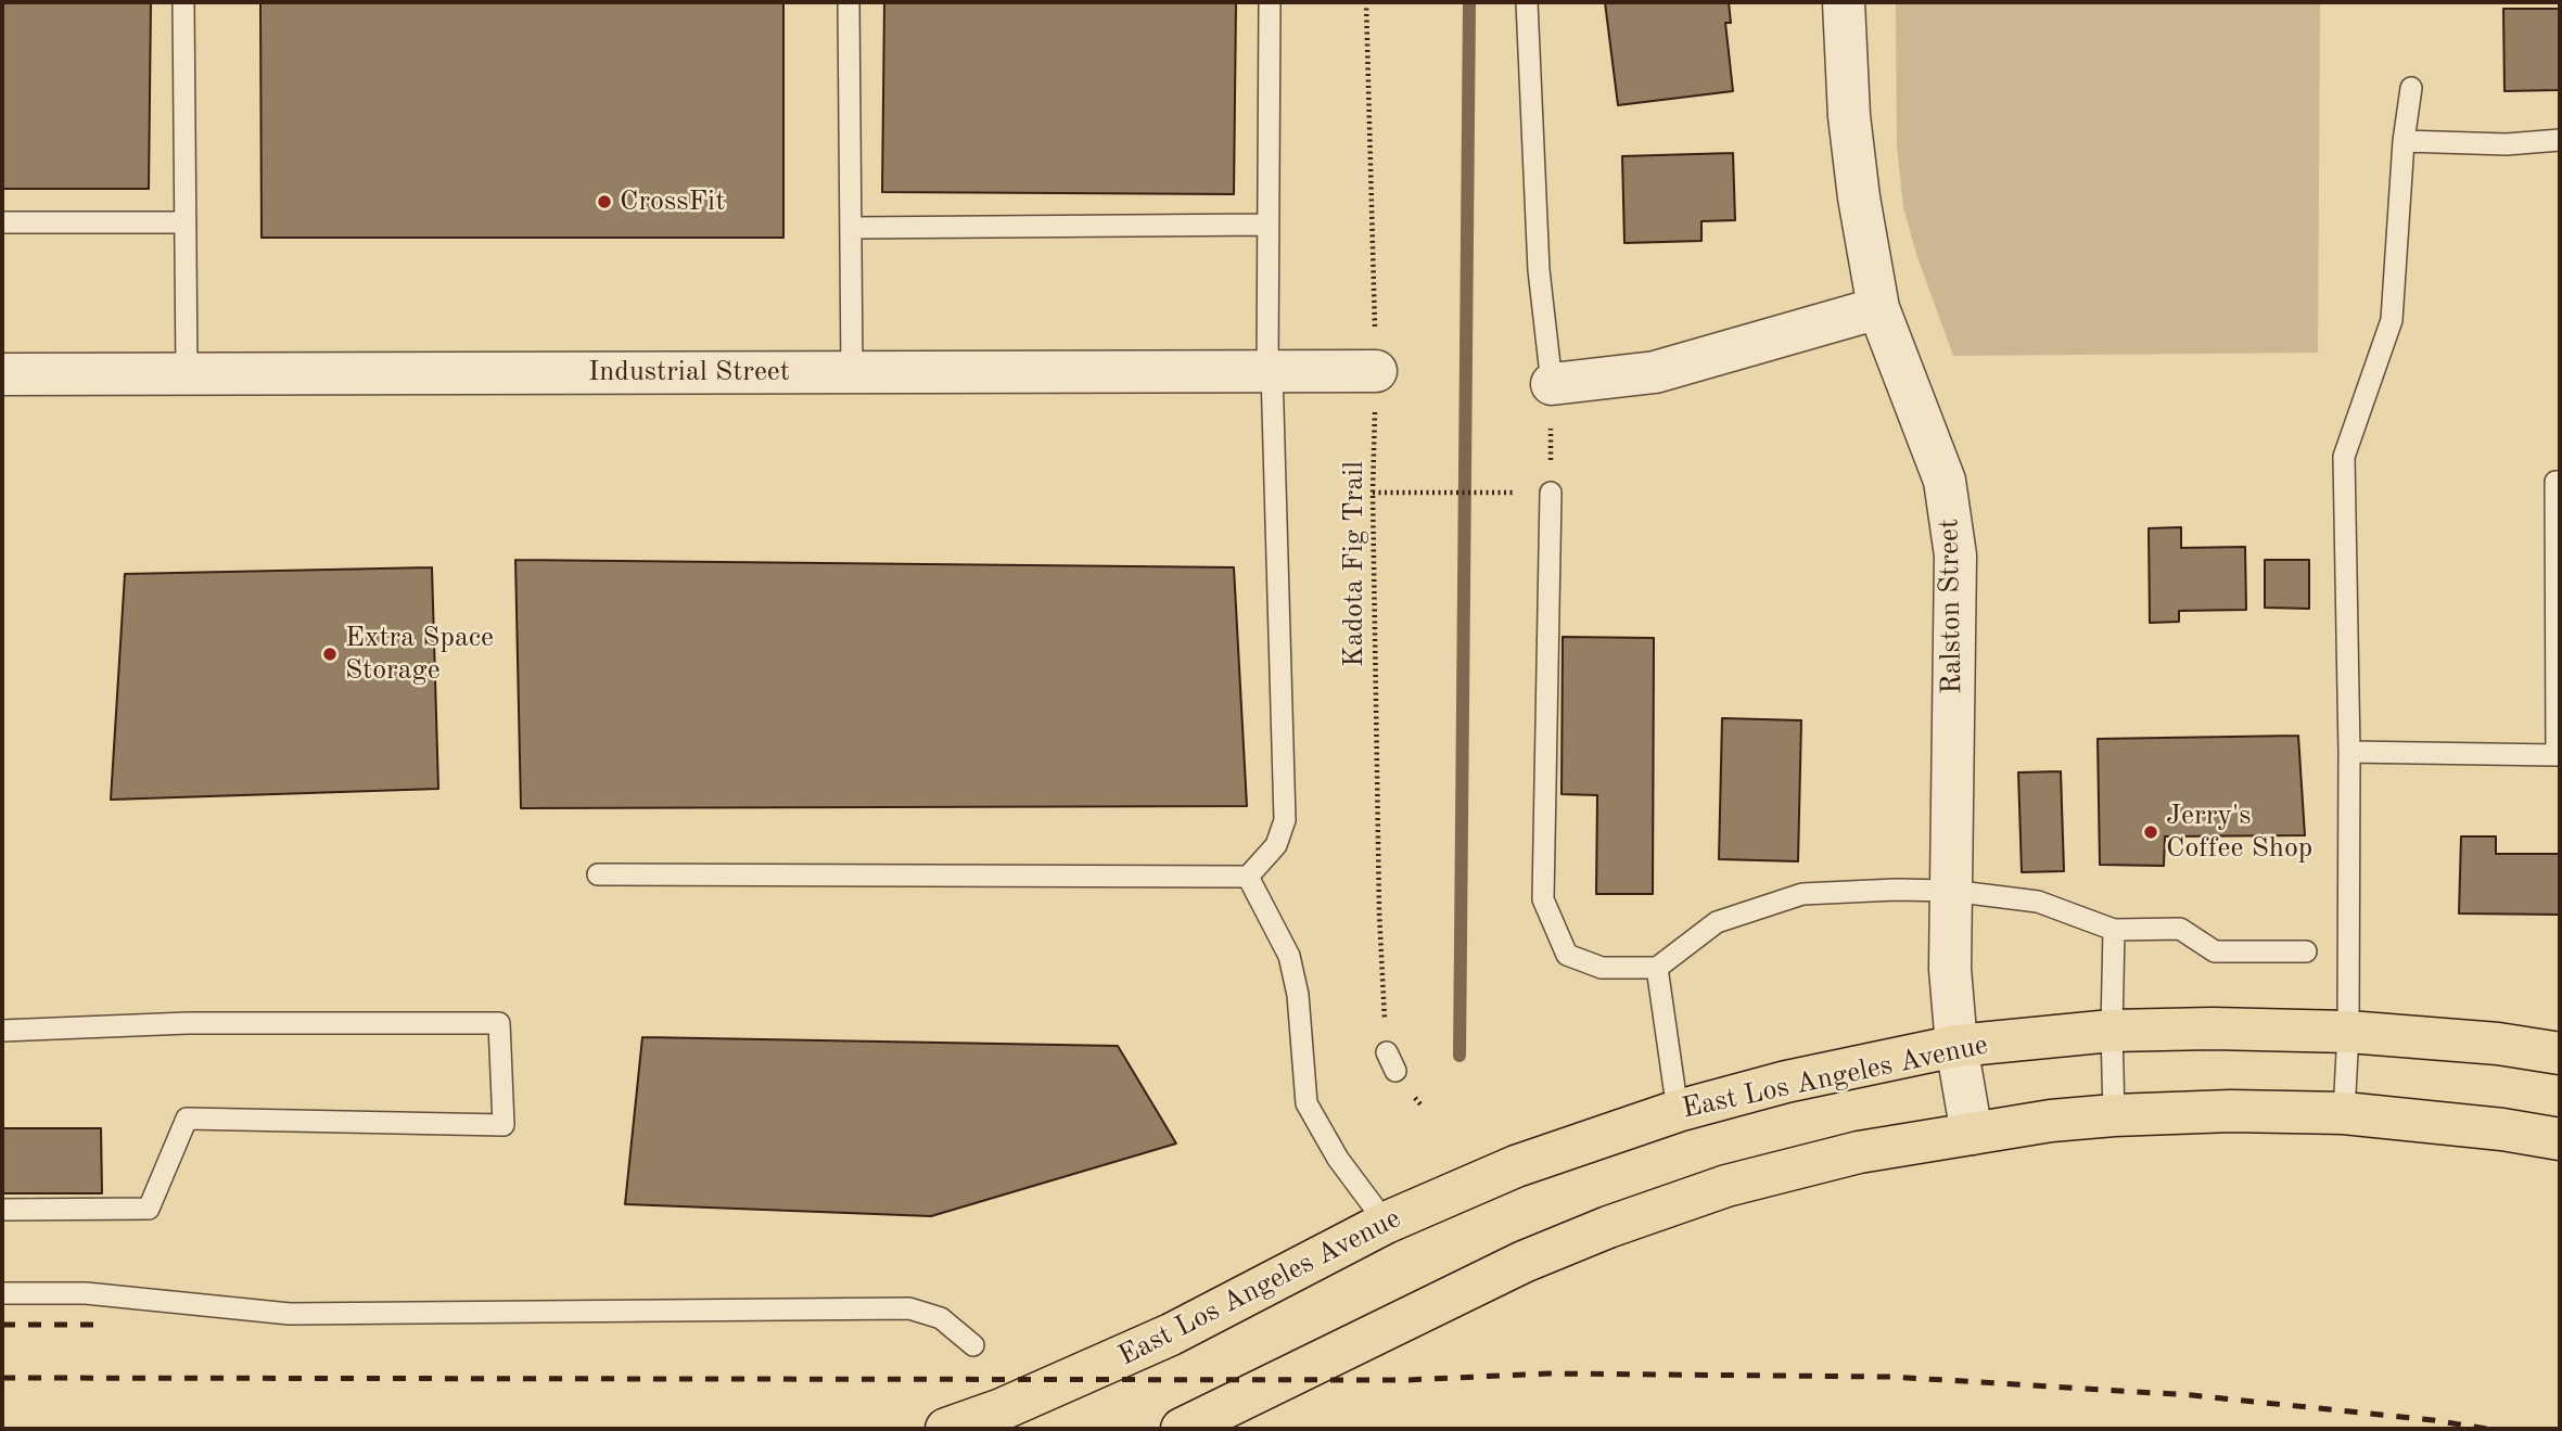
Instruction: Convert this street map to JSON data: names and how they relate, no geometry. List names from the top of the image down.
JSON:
{
  "streets": {
    "main road": ["East Los Angeles Avenue"],
    "street": ["Industrial Street", "Ralston Street"],
    "path": ["Kadota Fig Trail"]
  },
  "crossings": [
    ["Industrial Street", "Kadota Fig Trail"],
    ["Ralston Street", "East Los Angeles Avenue"]
  ],
  "places": ["CrossFit", "Extra Space Storage", "Jerry's Coffee Shop"]
}
